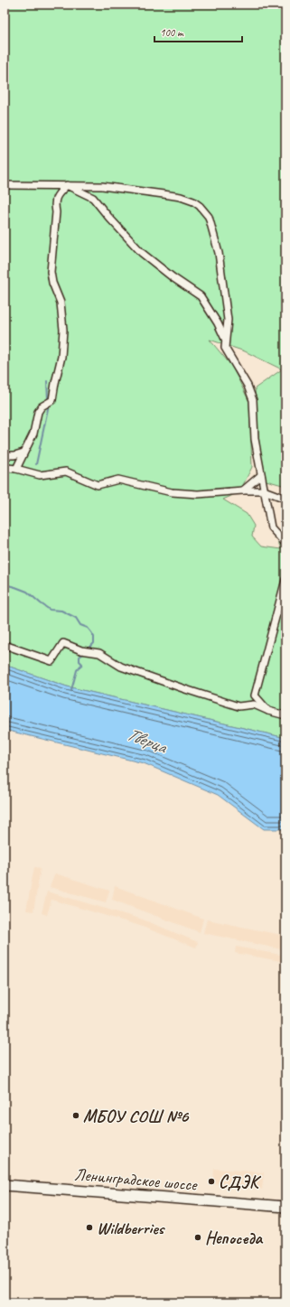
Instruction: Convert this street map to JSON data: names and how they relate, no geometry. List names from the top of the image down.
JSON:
{
  "streets": {
    "main road": ["Ленинградское шоссе"]
  },
  "water": ["Тверца"],
  "places": [
    "МБОУ СОШ №6",
    "СДЭК",
    "Wildberries",
    "Непоседа"
  ],
  "scale_bar": "100 m"
}
